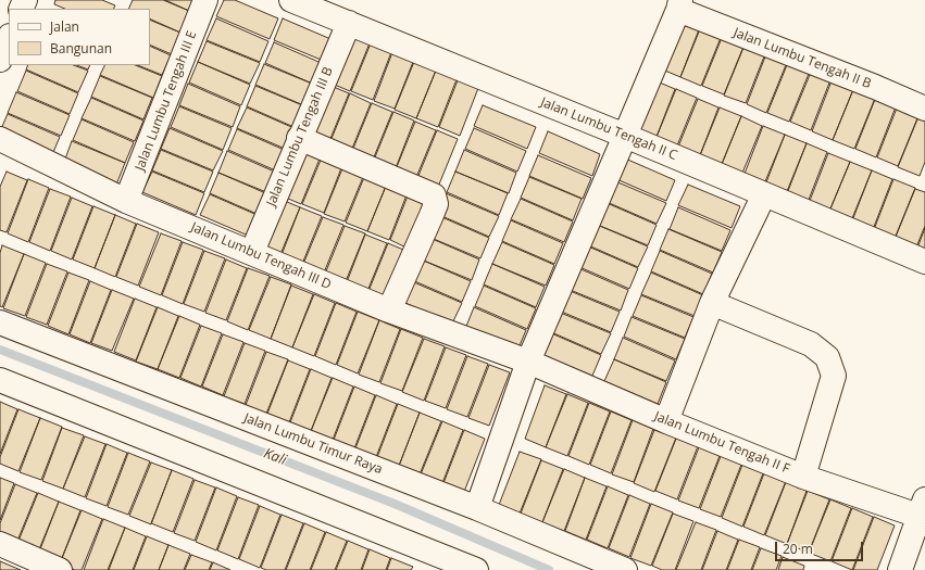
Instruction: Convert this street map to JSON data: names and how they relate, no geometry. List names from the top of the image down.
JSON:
{
  "streets": {
    "street": [
      "Jalan Lumbu Tengah II B",
      "Jalan Lumbu Tengah III E",
      "Jalan Lumbu Tengah II C",
      "Jalan Lumbu Tengah III B",
      "Jalan Lumbu Tengah III D",
      "Jalan Lumbu Tengah II F",
      "Jalan Lumbu Timur Raya"
    ]
  },
  "crossings": [
    ["Jalan Lumbu Tengah III E", "Jalan Lumbu Tengah III D"],
    ["Jalan Lumbu Tengah II C", "Jalan Lumbu Tengah III B"],
    ["Jalan Lumbu Tengah III B", "Jalan Lumbu Tengah III D"],
    ["Jalan Lumbu Tengah III D", "Jalan Lumbu Tengah II F"]
  ],
  "water": ["Kali"],
  "legend": ["Jalan", "Bangunan"],
  "scale_bar": "20 m"
}
